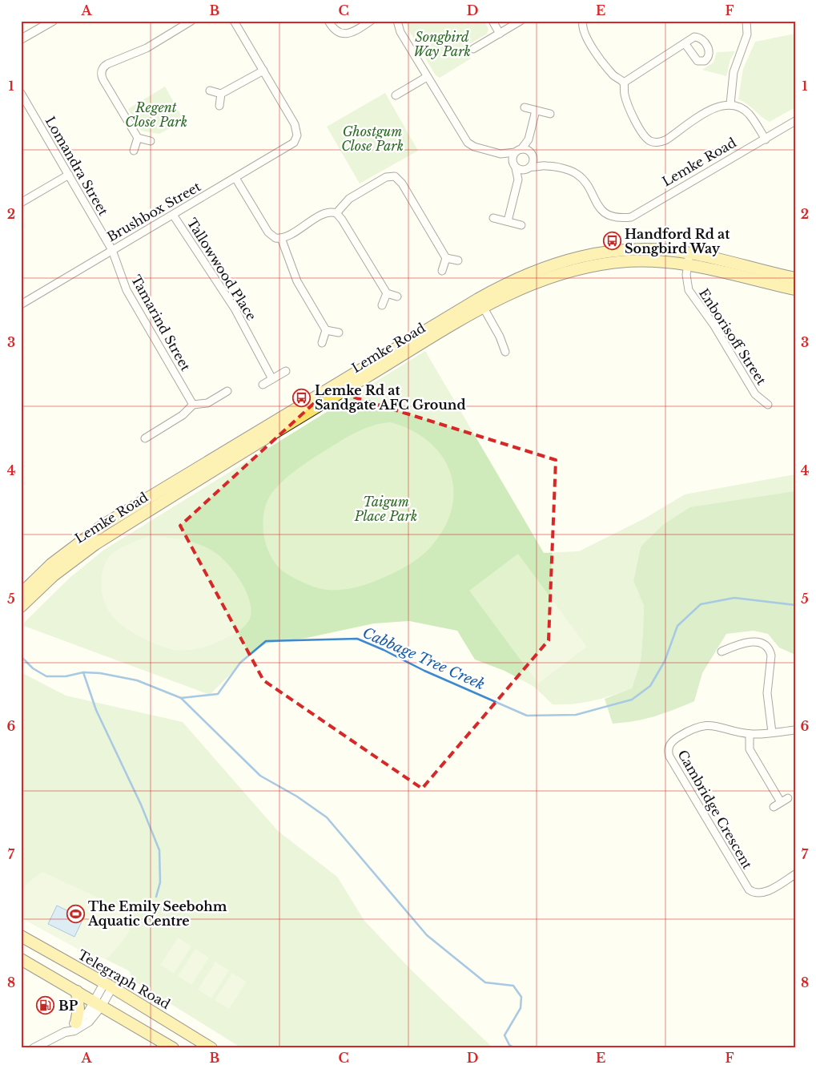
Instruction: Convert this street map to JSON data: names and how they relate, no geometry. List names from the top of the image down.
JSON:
{
  "streets": {
    "main road": ["Lemke Road", "Telegraph Road"],
    "street": [
      "Lomandra Street",
      "Brushbox Street",
      "Tallowwood Place",
      "Tamarind Street",
      "Enborisoff Street",
      "Cambridge Crescent"
    ]
  },
  "crossings": [
    ["Lemke Road", "Enborisoff Street"],
    ["Lomandra Street", "Brushbox Street"],
    ["Lomandra Street", "Tamarind Street"],
    ["Brushbox Street", "Tallowwood Place"],
    ["Brushbox Street", "Tamarind Street"]
  ],
  "water": ["Cabbage Tree Creek"],
  "parks": [
    "Songbird Way Park",
    "Regent Close Park",
    "Ghostgum Close Park",
    "Taigum Place Park"
  ],
  "places": {
    "bus stop": ["Handford Rd at Songbird Way", "Lemke Rd at Sandgate AFC Ground"],
    "sports": ["The Emily Seebohm Aquatic Centre"],
    "fuel station": ["BP"]
  },
  "grid": {
    "columns": [
      "A",
      "B",
      "C",
      "D",
      "E",
      "F"
    ],
    "rows": [
      "1",
      "2",
      "3",
      "4",
      "5",
      "6",
      "7",
      "8"
    ]
  }
}
